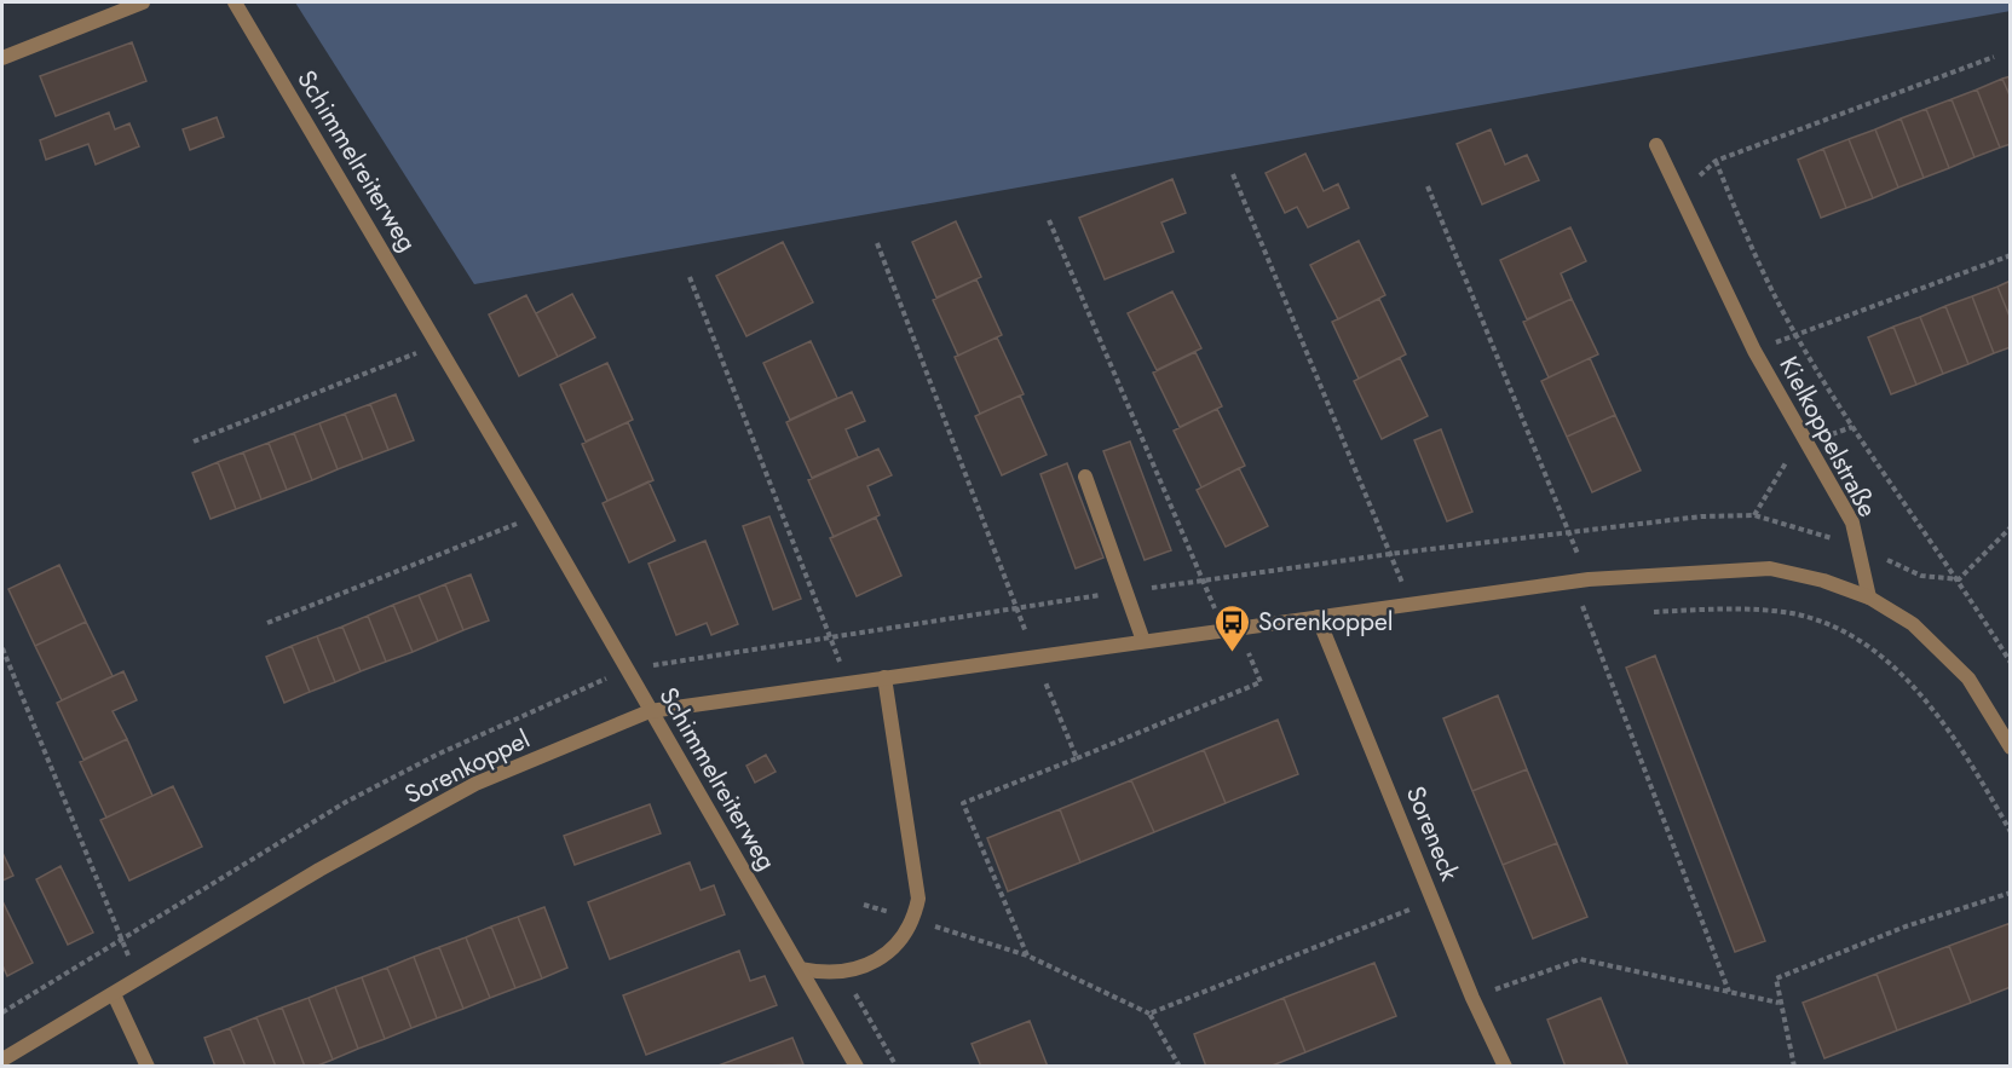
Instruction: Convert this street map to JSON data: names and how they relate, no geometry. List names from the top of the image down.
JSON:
{
  "streets": {
    "street": [
      "Schimmelreiterweg",
      "Kielkoppelstraße",
      "Sorenkoppel",
      "Soreneck"
    ]
  },
  "crossings": [
    ["Schimmelreiterweg", "Sorenkoppel"],
    ["Kielkoppelstraße", "Sorenkoppel"],
    ["Sorenkoppel", "Soreneck"]
  ],
  "places": {
    "bus stop": ["Sorenkoppel"]
  }
}
